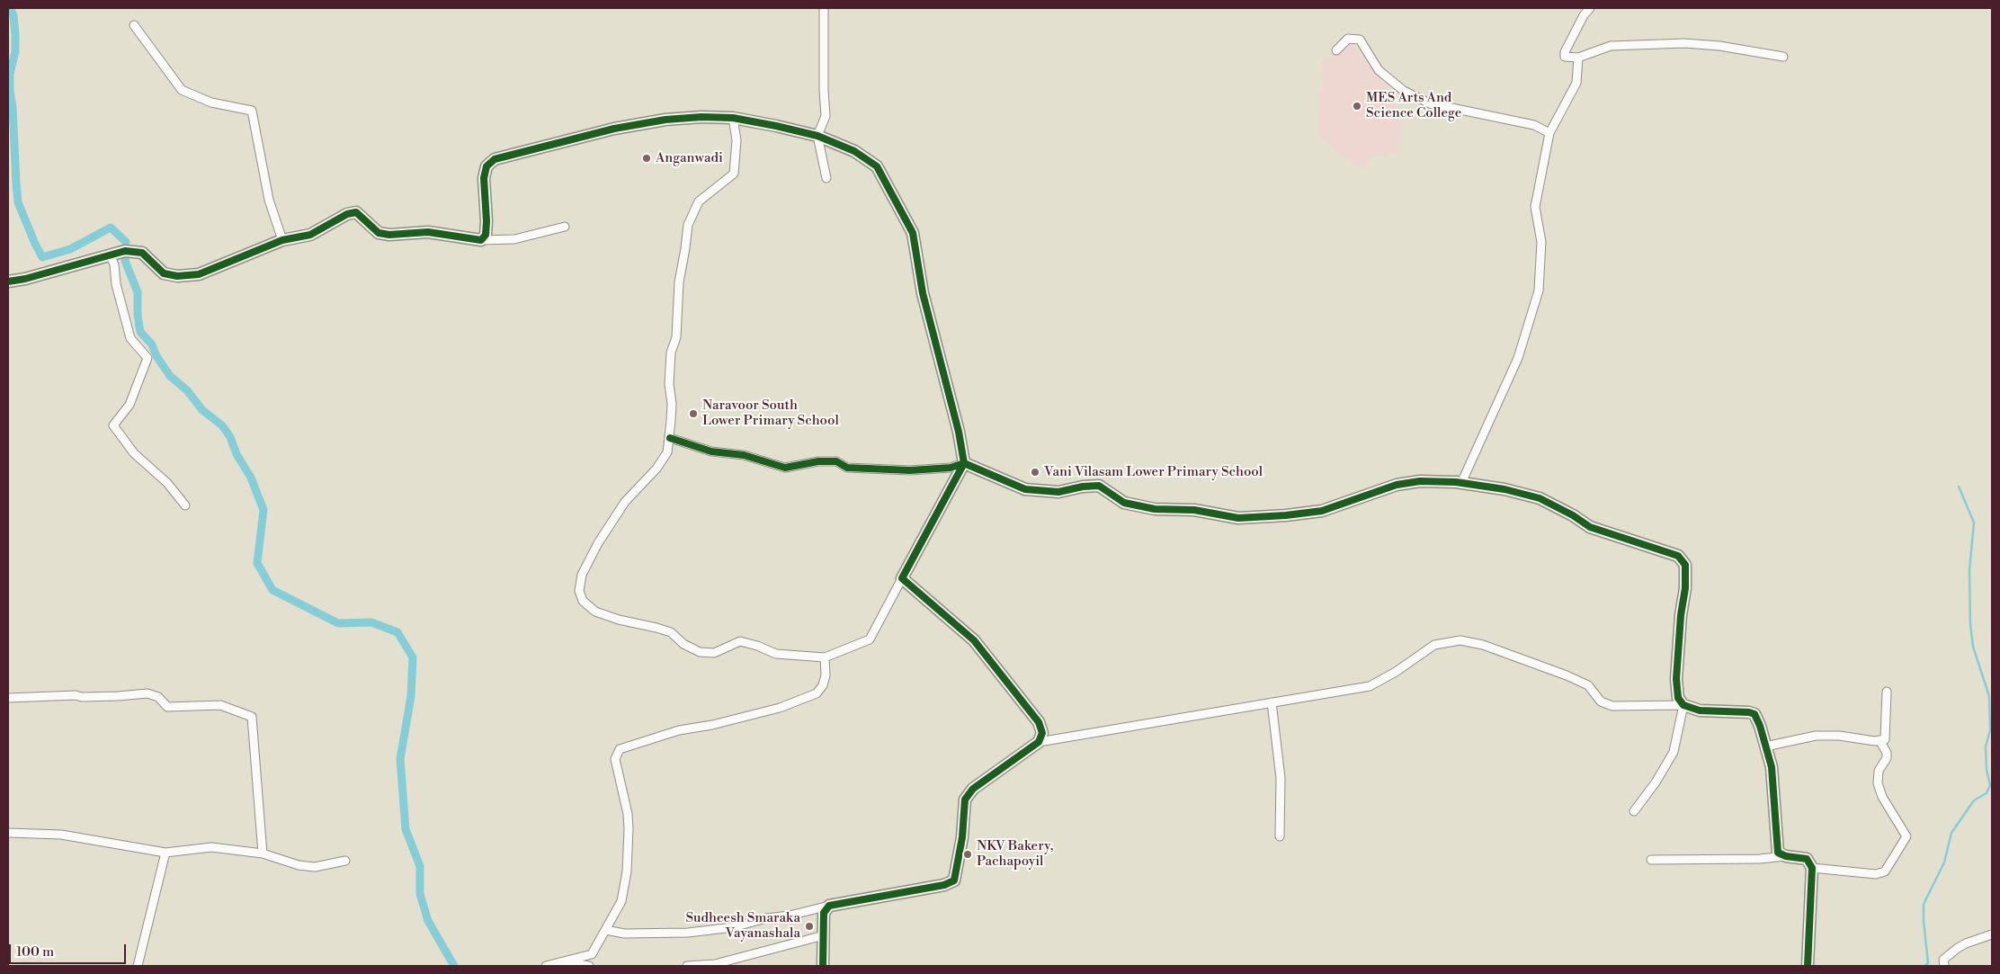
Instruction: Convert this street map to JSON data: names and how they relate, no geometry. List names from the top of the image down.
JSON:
{
  "places": [
    "MES Arts And Science College",
    "Anganwadi",
    "Naravoor South Lower Primary School",
    "Vani Vilasam Lower Primary School",
    "NKV Bakery, Pachapoyil",
    "Sudheesh Smaraka Vayanashala"
  ],
  "scale_bar": "100 m"
}
